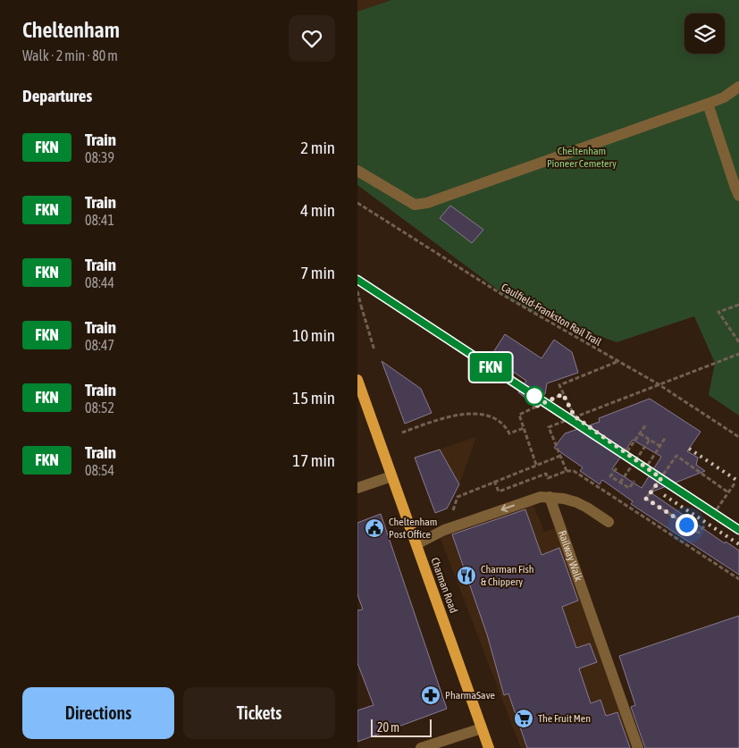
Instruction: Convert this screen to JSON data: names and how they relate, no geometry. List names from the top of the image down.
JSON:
{
  "streets": {
    "main road": ["Charman Road"],
    "street": ["Railway Walk"],
    "path": ["Caulfield-Frankston Rail Trail"]
  },
  "parks": ["Cheltenham Pioneer Cemetery"],
  "places": {
    "public building": ["Cheltenham Post Office"],
    "restaurant": ["Charman Fish & Chippery"],
    "pharmacy": ["PharmaSave"],
    "supermarket": ["The Fruit Men"]
  },
  "scale_bar": "20 m",
  "page": {
    "heading": [
      ["Cheltenham", "Walk · 2 min · 80 m"],
      "Departures"
    ],
    "on_map": "FKN",
    "list": [
      {
        "mark": "FKN",
        "name": "Train",
        "note": "08:39",
        "value": "2 min"
      },
      {
        "mark": "FKN",
        "name": "Train",
        "note": "08:41",
        "value": "4 min"
      },
      {
        "mark": "FKN",
        "name": "Train",
        "note": "08:44",
        "value": "7 min"
      },
      {
        "mark": "FKN",
        "name": "Train",
        "note": "08:47",
        "value": "10 min"
      },
      {
        "mark": "FKN",
        "name": "Train",
        "note": "08:52",
        "value": "15 min"
      },
      {
        "mark": "FKN",
        "name": "Train",
        "note": "08:54",
        "value": "17 min"
      }
    ],
    "buttons": ["Directions", "Tickets"],
    "scale": "20 m"
  }
}
